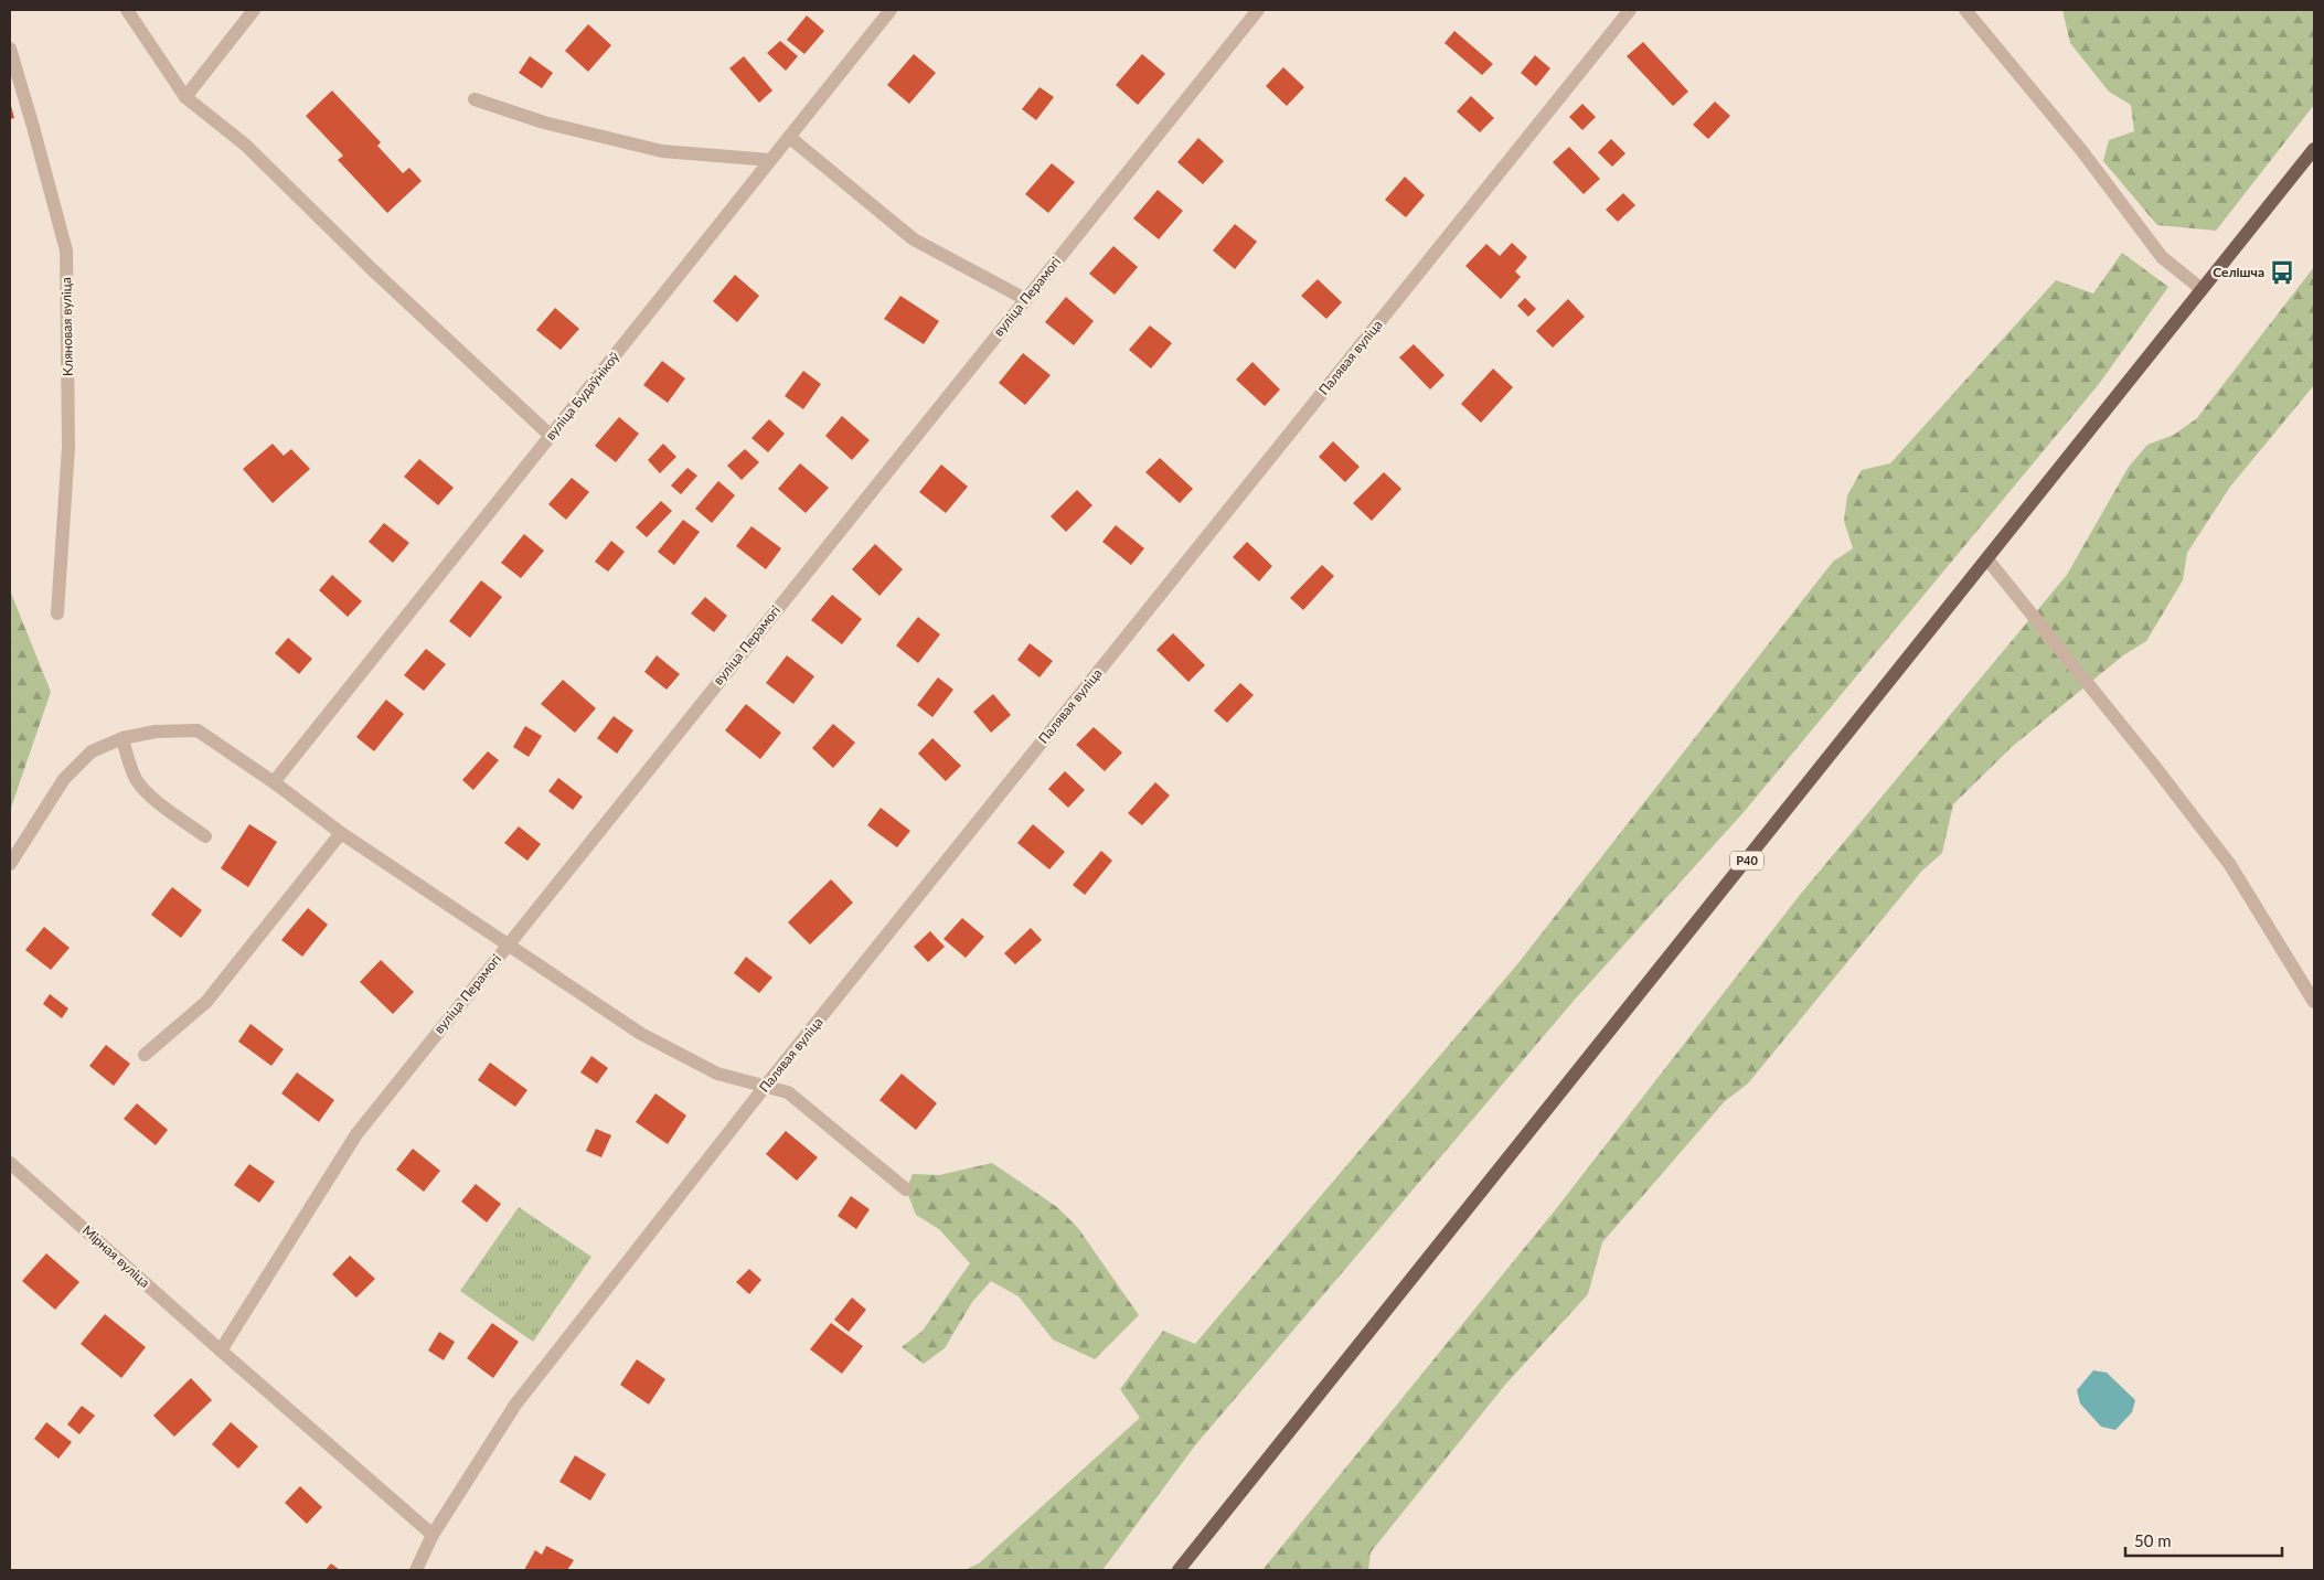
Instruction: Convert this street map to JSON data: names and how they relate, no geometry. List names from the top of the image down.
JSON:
{
  "streets": {
    "main road": ["Р40"],
    "street": [
      "вуліца Перамогі",
      "Кляновая вуліца",
      "Палявая вуліца",
      "вуліца Будаўнікоў",
      "Мірная вуліца"
    ]
  },
  "crossings": [
    ["вуліца Перамогі", "Мірная вуліца"],
    ["Палявая вуліца", "Мірная вуліца"]
  ],
  "places": {
    "bus stop": ["Селішча"]
  },
  "scale_bar": "50 m"
}
